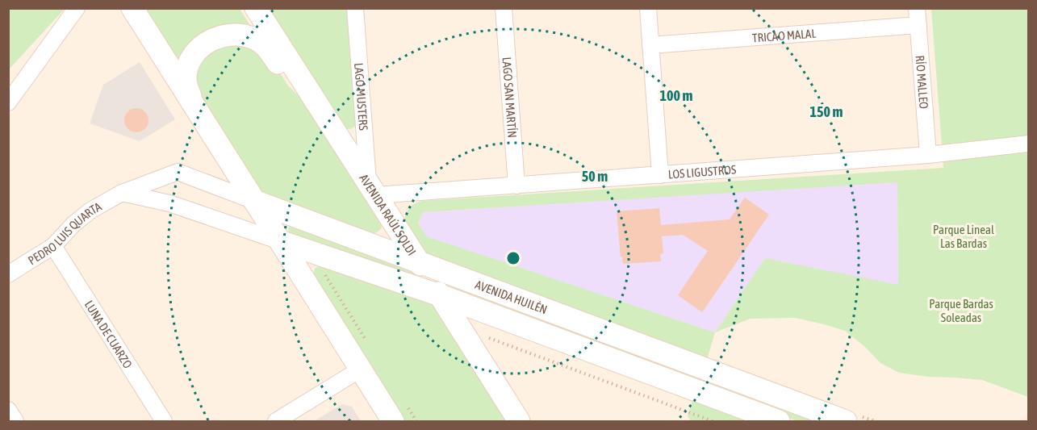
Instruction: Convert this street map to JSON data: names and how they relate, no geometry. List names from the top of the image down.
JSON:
{
  "streets": {
    "main road": ["AVENIDA RAÚL SOLDI", "AVENIDA HUILÉN"],
    "street": [
      "TRICAO MALAL",
      "RÍO MALLEO",
      "LAGO MUSTERS",
      "LAGO SAN MARTÍN",
      "LOS LIGUSTROS",
      "PEDRO LUIS QUARTA",
      "LUNA DE CUARZO"
    ]
  },
  "crossings": [
    ["TRICAO MALAL", "RÍO MALLEO"],
    ["RÍO MALLEO", "LOS LIGUSTROS"],
    ["LAGO MUSTERS", "LOS LIGUSTROS"],
    ["LAGO MUSTERS", "AVENIDA RAÚL SOLDI"],
    ["LAGO SAN MARTÍN", "LOS LIGUSTROS"],
    ["LOS LIGUSTROS", "AVENIDA RAÚL SOLDI"],
    ["AVENIDA RAÚL SOLDI", "AVENIDA HUILÉN"],
    ["PEDRO LUIS QUARTA", "AVENIDA HUILÉN"],
    ["PEDRO LUIS QUARTA", "LUNA DE CUARZO"]
  ],
  "parks": ["Parque Lineal Las Bardas", "Parque Bardas Soleadas"],
  "rings": ["100 m", "150 m", "50 m"]
}
